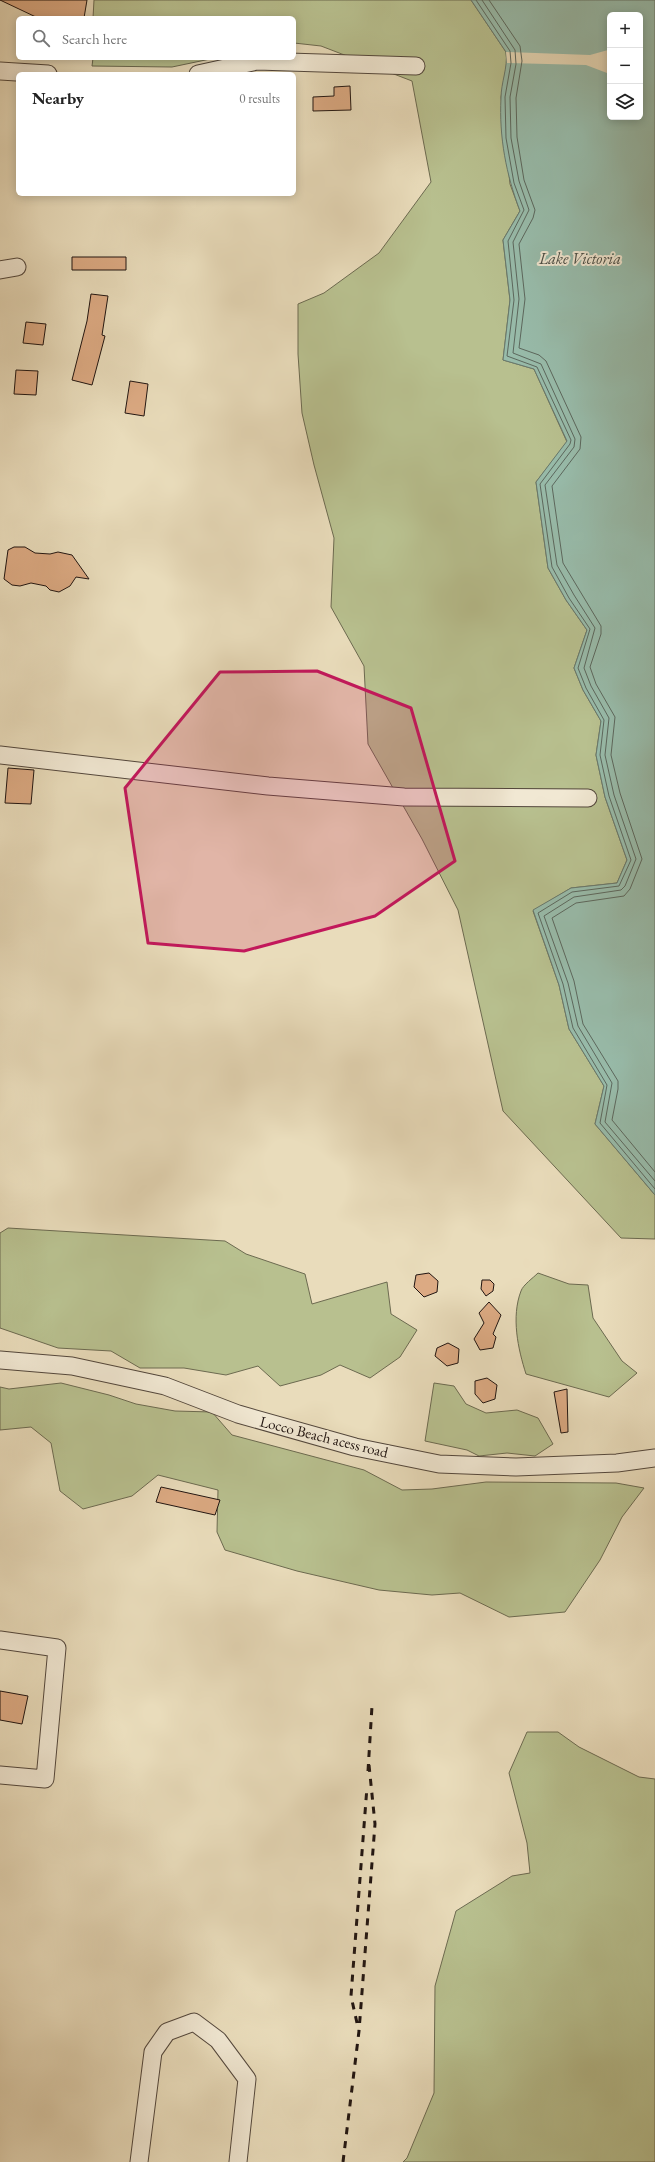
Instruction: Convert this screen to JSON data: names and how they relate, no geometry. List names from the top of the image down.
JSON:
{
  "streets": {
    "street": ["Locco Beach acess road"]
  },
  "water": ["Lake Victoria"],
  "page": {
    "map_buttons": ["+", "−"],
    "search": "Search here",
    "heading": ["Nearby", "0 results"]
  }
}
